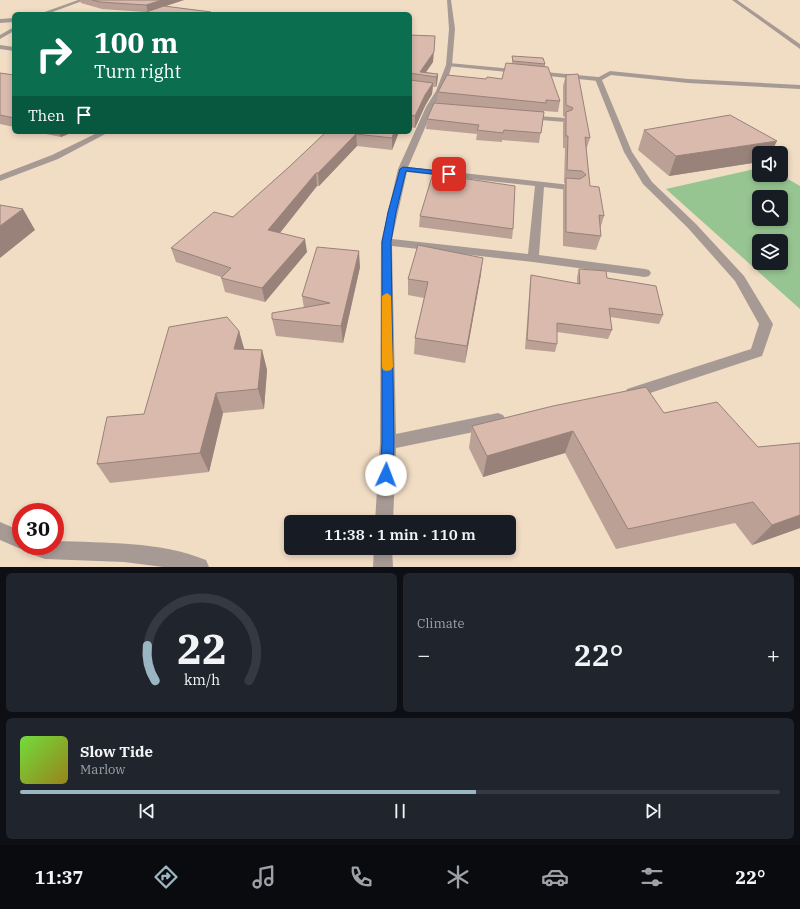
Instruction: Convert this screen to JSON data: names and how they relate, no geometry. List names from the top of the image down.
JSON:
{
  "page": {
    "turn": ["100 m", "Turn right"],
    "then": "Then",
    "limit": "30",
    "trip": "11:38 · 1 min · 110 m",
    "tile": "Climate",
    "heat": ["−", "22°", "+"],
    "song": ["Slow Tide", "Marlow"],
    "tabs": ["11:37", "22°"],
    "gauge": ["22", "km/h"]
  }
}
